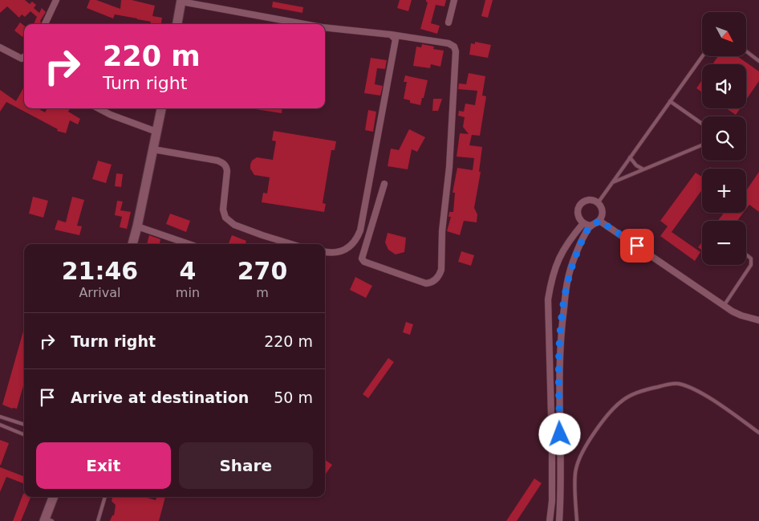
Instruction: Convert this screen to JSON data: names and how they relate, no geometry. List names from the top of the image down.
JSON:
{
  "north": "bottom right",
  "page": {
    "map_buttons": ["+", "−"],
    "turn": ["220 m", "Turn right"],
    "eta": [
      "21:46",
      "Arrival",
      "4",
      "min",
      "270",
      "m"
    ],
    "list": [
      {
        "name": "Turn right",
        "value": "220 m"
      },
      {
        "name": "Arrive at destination",
        "value": "50 m"
      }
    ],
    "buttons": ["Exit", "Share"]
  }
}
